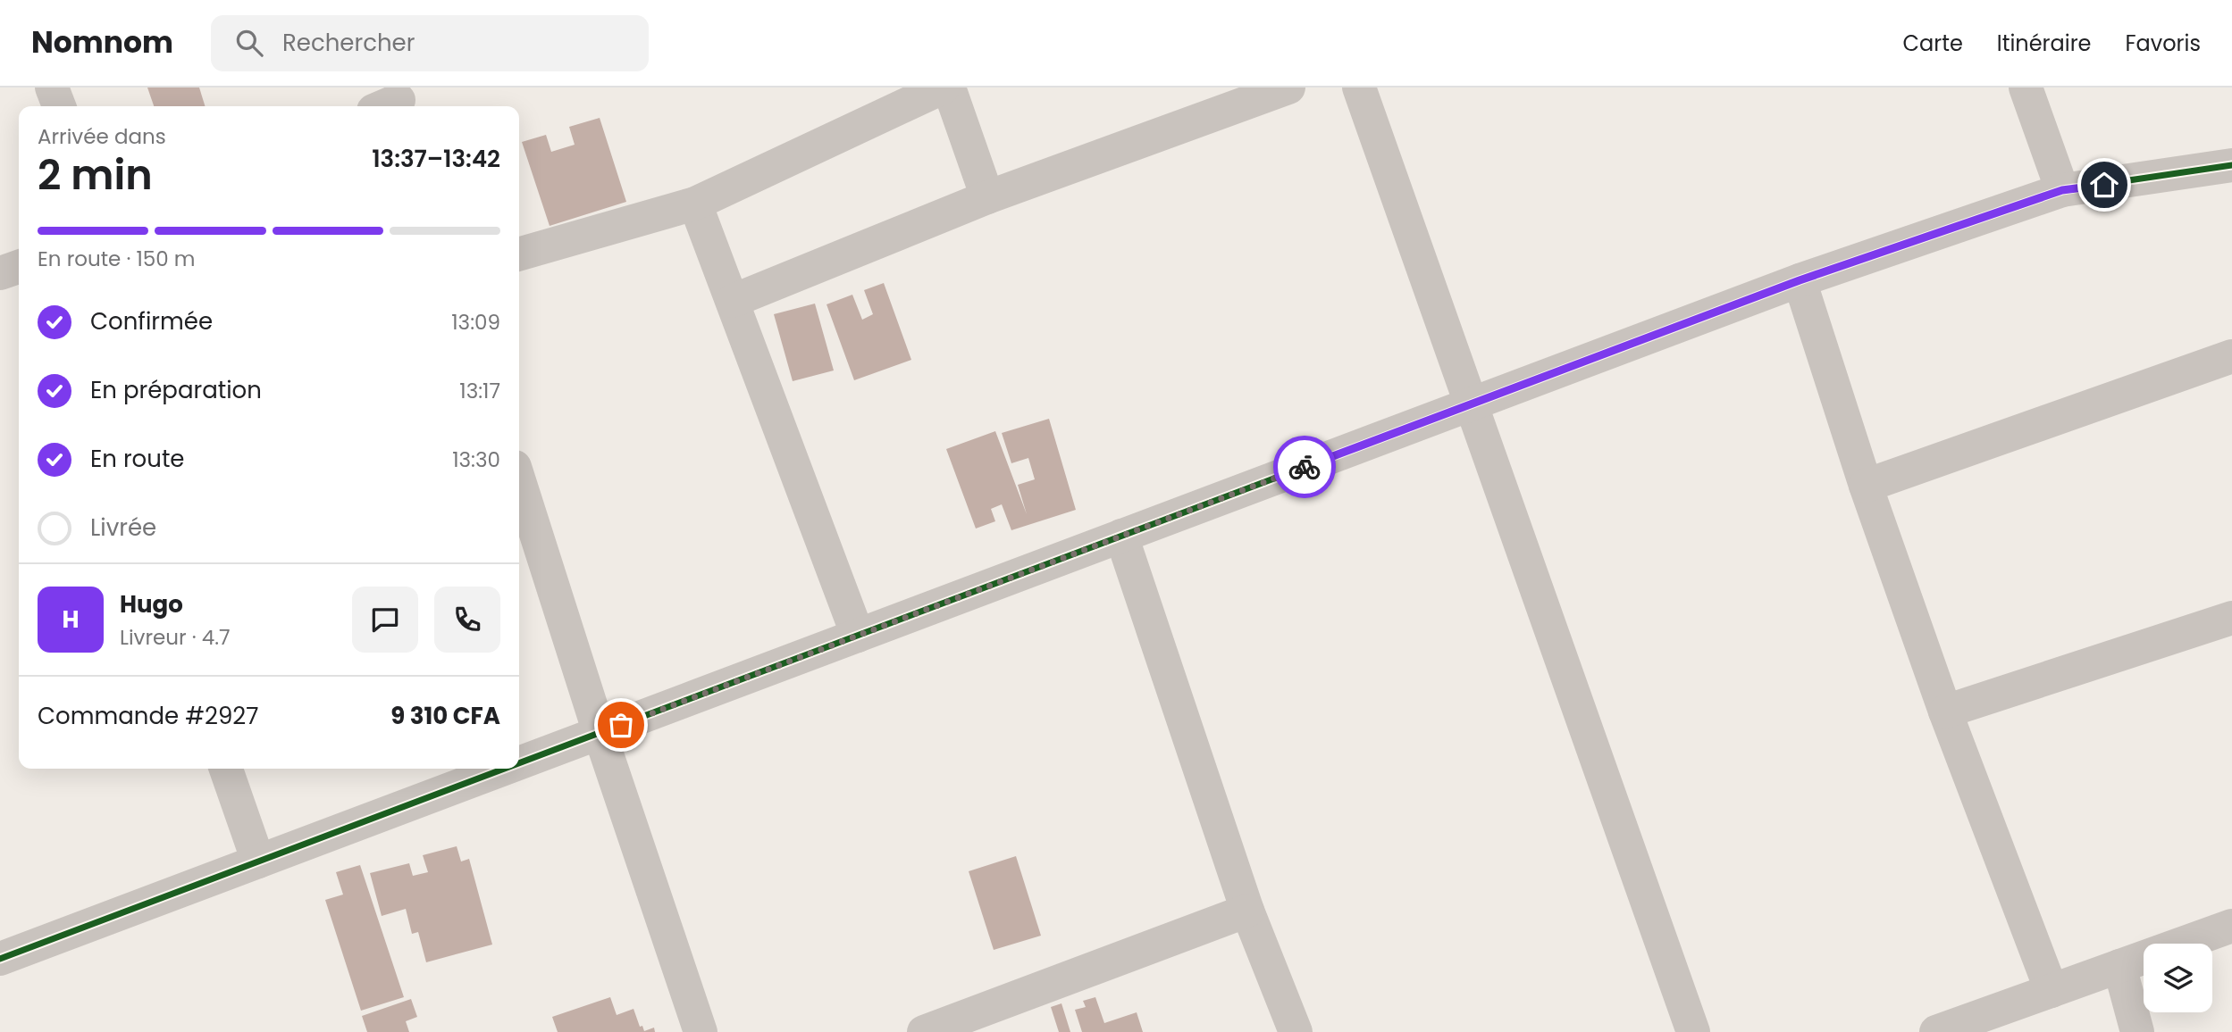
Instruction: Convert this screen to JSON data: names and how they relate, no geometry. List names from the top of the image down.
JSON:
{
  "page": {
    "header": "Nomnom",
    "search": "Rechercher",
    "nav": ["Carte", "Itinéraire", "Favoris"],
    "heading": ["2 min", "Arrivée dans", "13:37–13:42"],
    "panel": [
      "Hugo",
      "Livreur · 4.7",
      "Commande #2927",
      "9 310 CFA"
    ],
    "bar": "En route · 150 m",
    "list": [
      ["Confirmée", "13:09"],
      ["En préparation", "13:17"],
      ["En route", "13:30"],
      "Livrée"
    ],
    "round": "H"
  }
}
